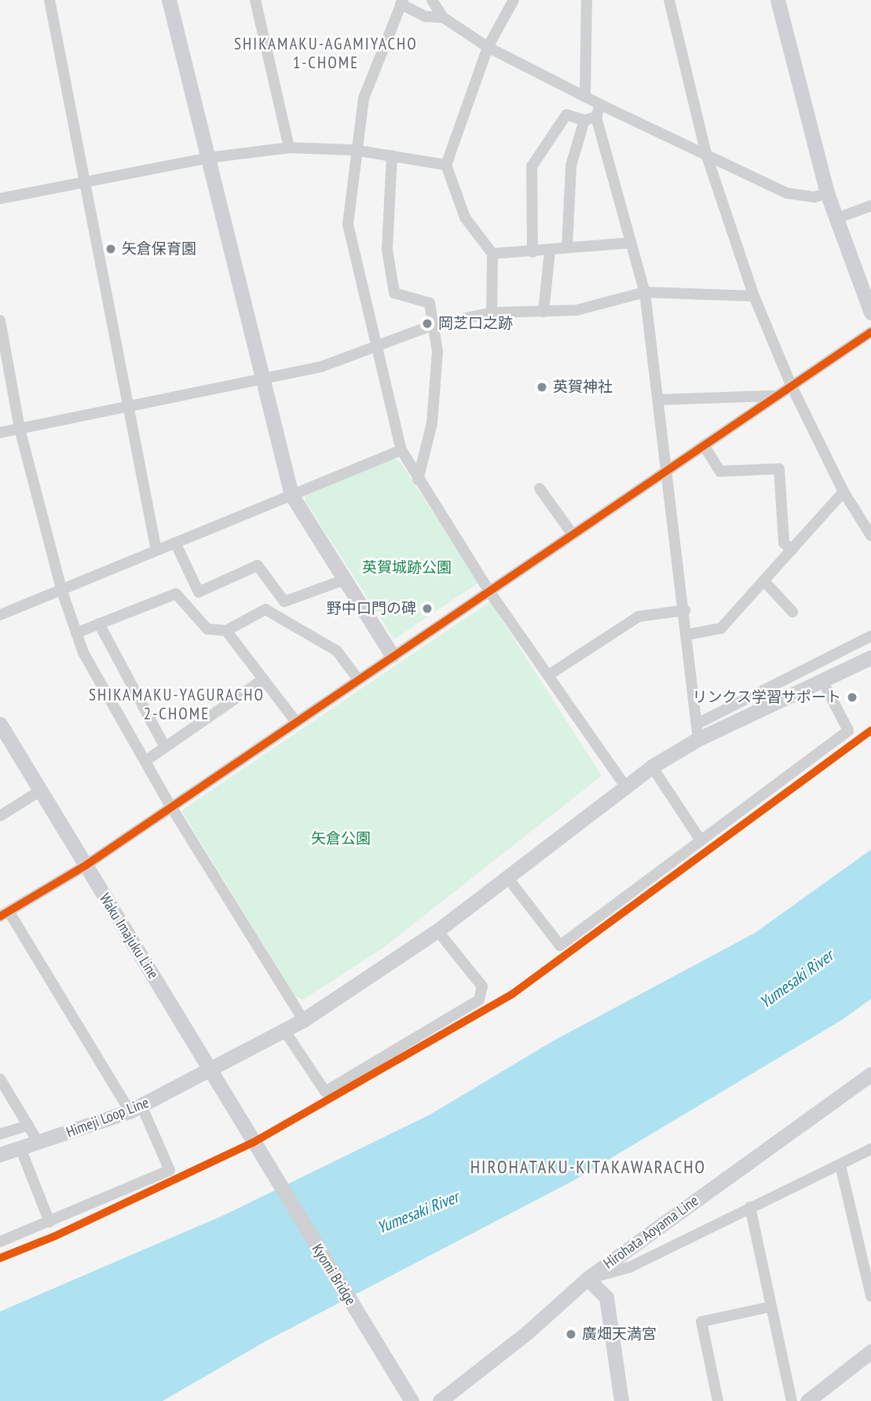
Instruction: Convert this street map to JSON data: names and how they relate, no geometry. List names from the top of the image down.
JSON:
{
  "streets": {
    "street": [
      "Waku Imajuku Line",
      "Himeji Loop Line",
      "Hirohata Aoyama Line",
      "Kyomi Bridge"
    ]
  },
  "crossings": [
    ["Waku Imajuku Line", "Himeji Loop Line"],
    ["Waku Imajuku Line", "Kyomi Bridge"]
  ],
  "districts": ["SHIKAMAKU-AGAMIYACHO 1-CHOME", "SHIKAMAKU-YAGURACHO 2-CHOME", "HIROHATAKU-KITAKAWARACHO"],
  "water": ["Yumesaki River"],
  "parks": ["英賀城跡公園", "矢倉公園"],
  "places": [
    "矢倉保育園",
    "岡芝口之跡",
    "英賀神社",
    "野中口門の碑",
    "リンクス学習サポート",
    "廣畑天満宮"
  ]
}
